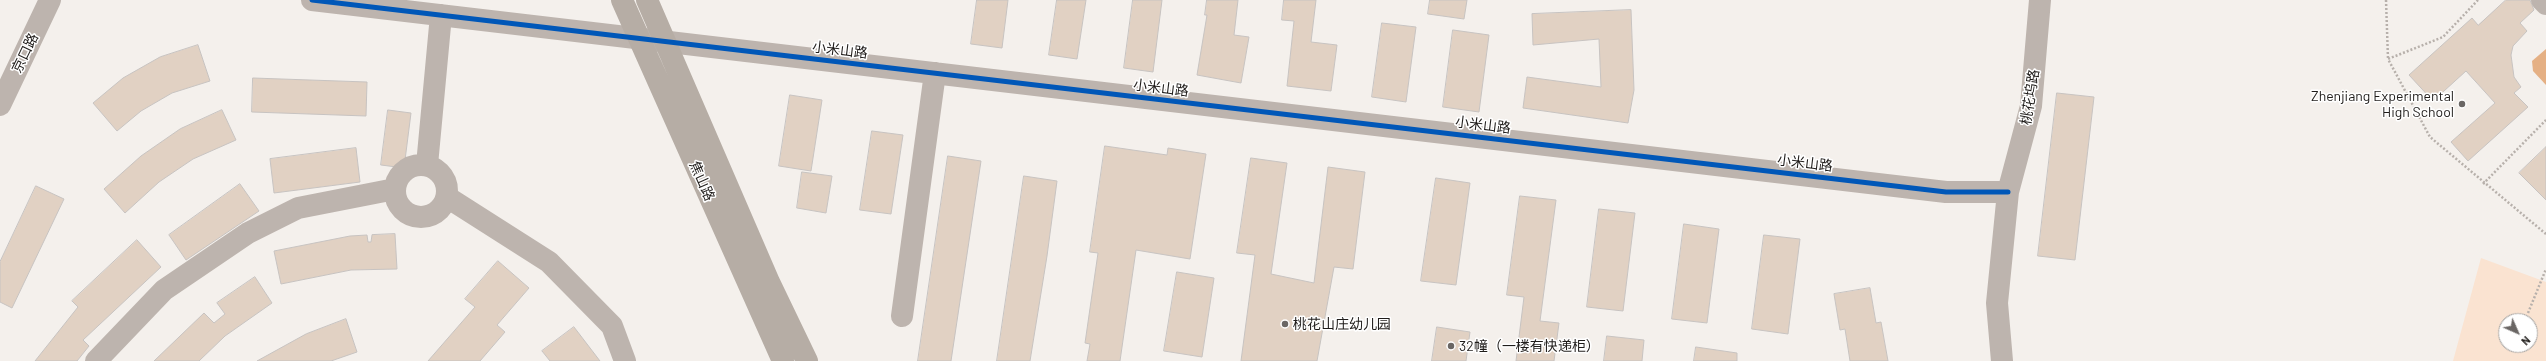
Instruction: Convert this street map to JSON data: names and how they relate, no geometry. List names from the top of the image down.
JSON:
{
  "streets": {
    "main road": ["焦山路"],
    "street": ["小米山路", "京口路", "桃花坞路"]
  },
  "crossings": [
    ["小米山路", "桃花坞路"],
    ["小米山路", "焦山路"]
  ],
  "places": ["Zhenjiang Experimental High School", "桃花山庄幼儿园", "32幢（一楼有快递柜）"],
  "north": "bottom right"
}
